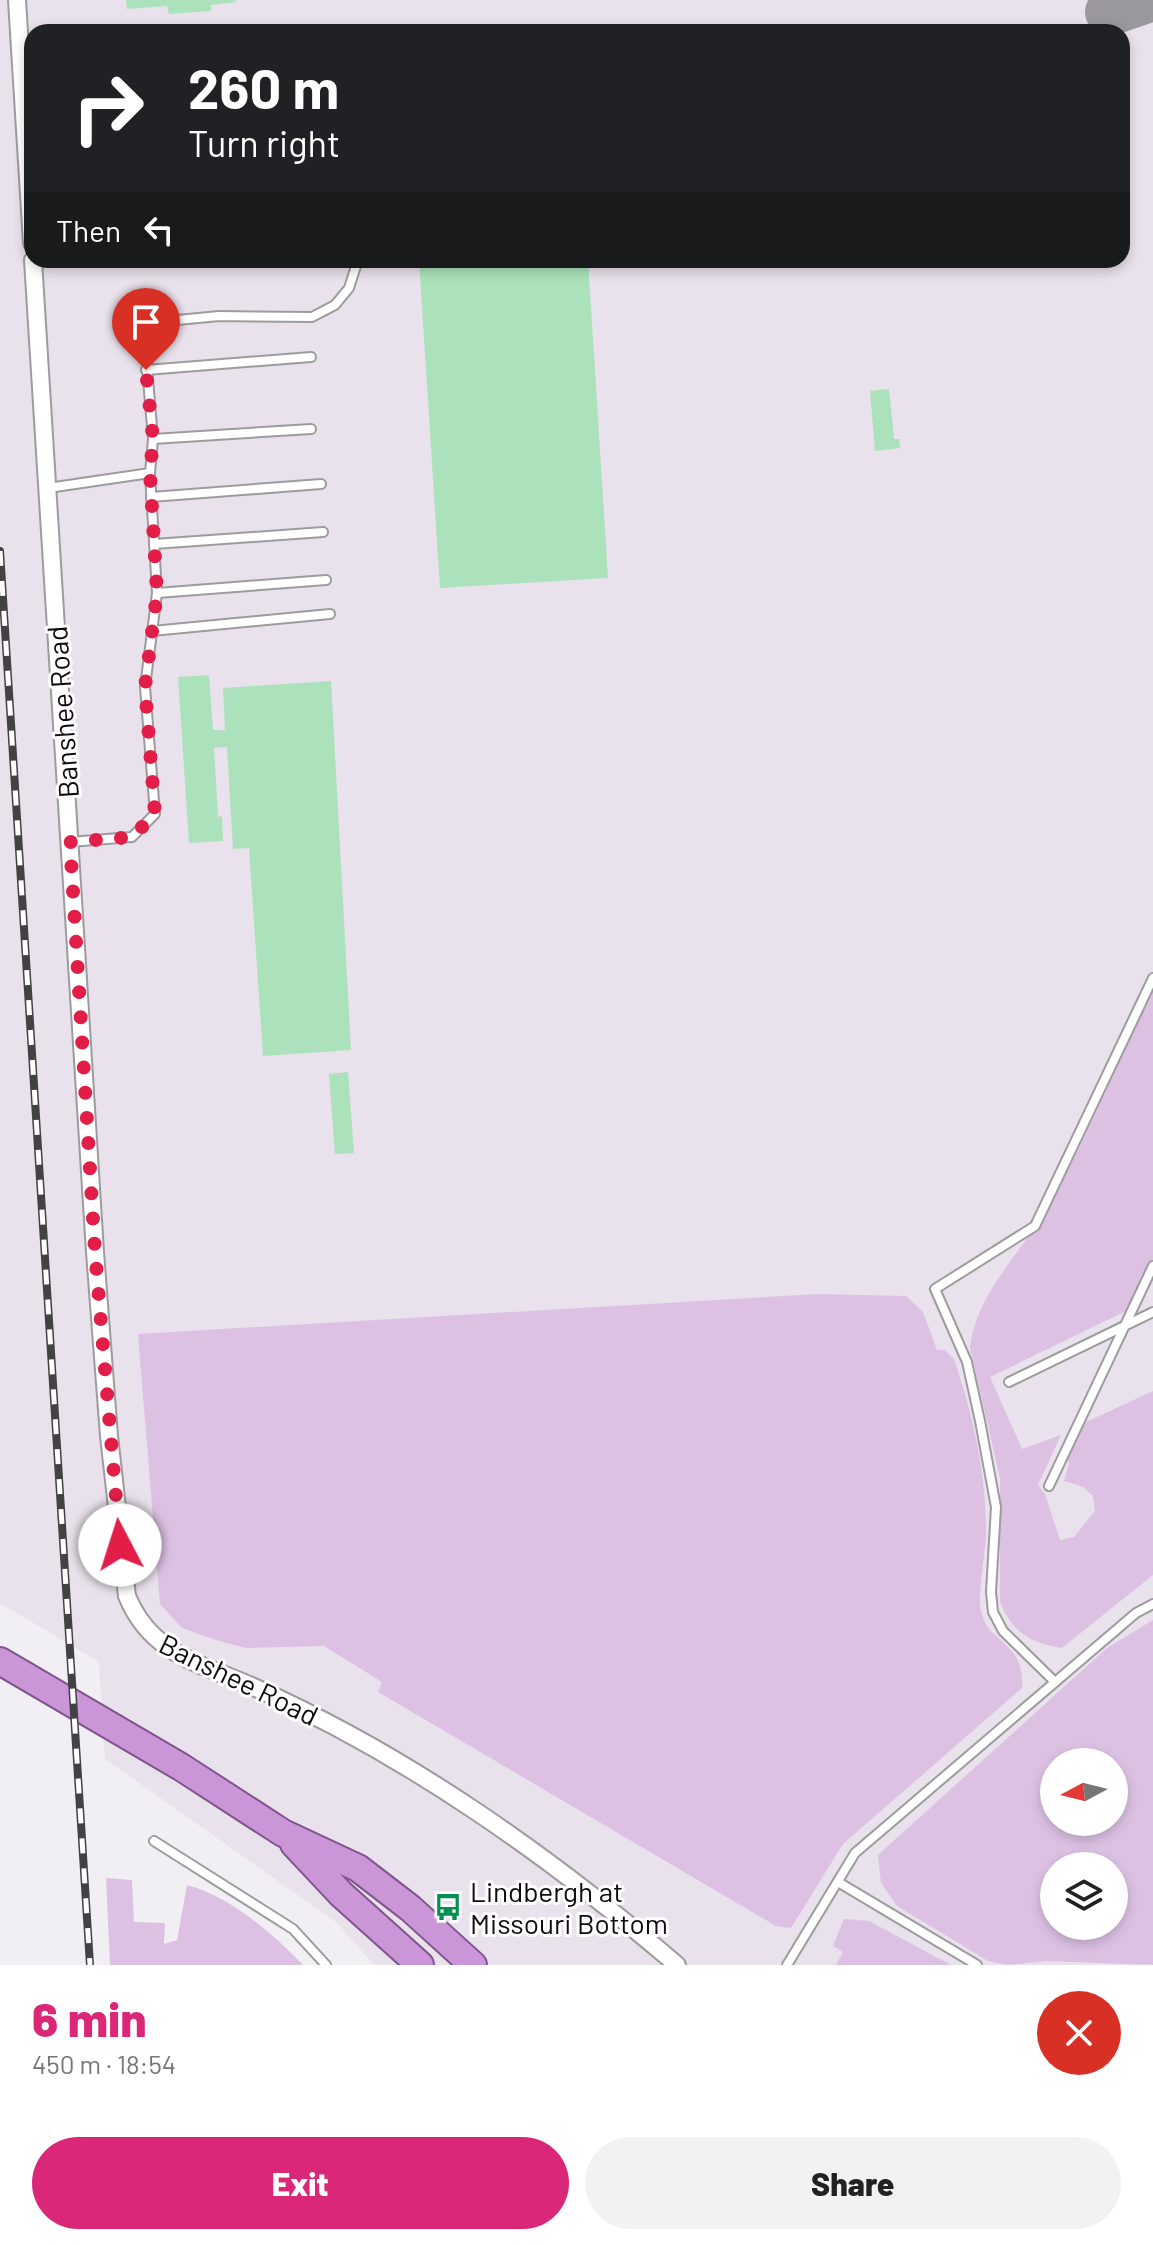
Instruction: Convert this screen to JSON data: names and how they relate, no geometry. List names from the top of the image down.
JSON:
{
  "streets": {
    "street": ["Banshee Road"]
  },
  "places": {
    "bus stop": ["Lindbergh at Missouri Bottom"]
  },
  "north": "left",
  "page": {
    "turn": ["260 m", "Turn right"],
    "then": "Then",
    "heading": ["6 min", "450 m · 18:54"],
    "buttons": ["Exit", "Share"]
  }
}
